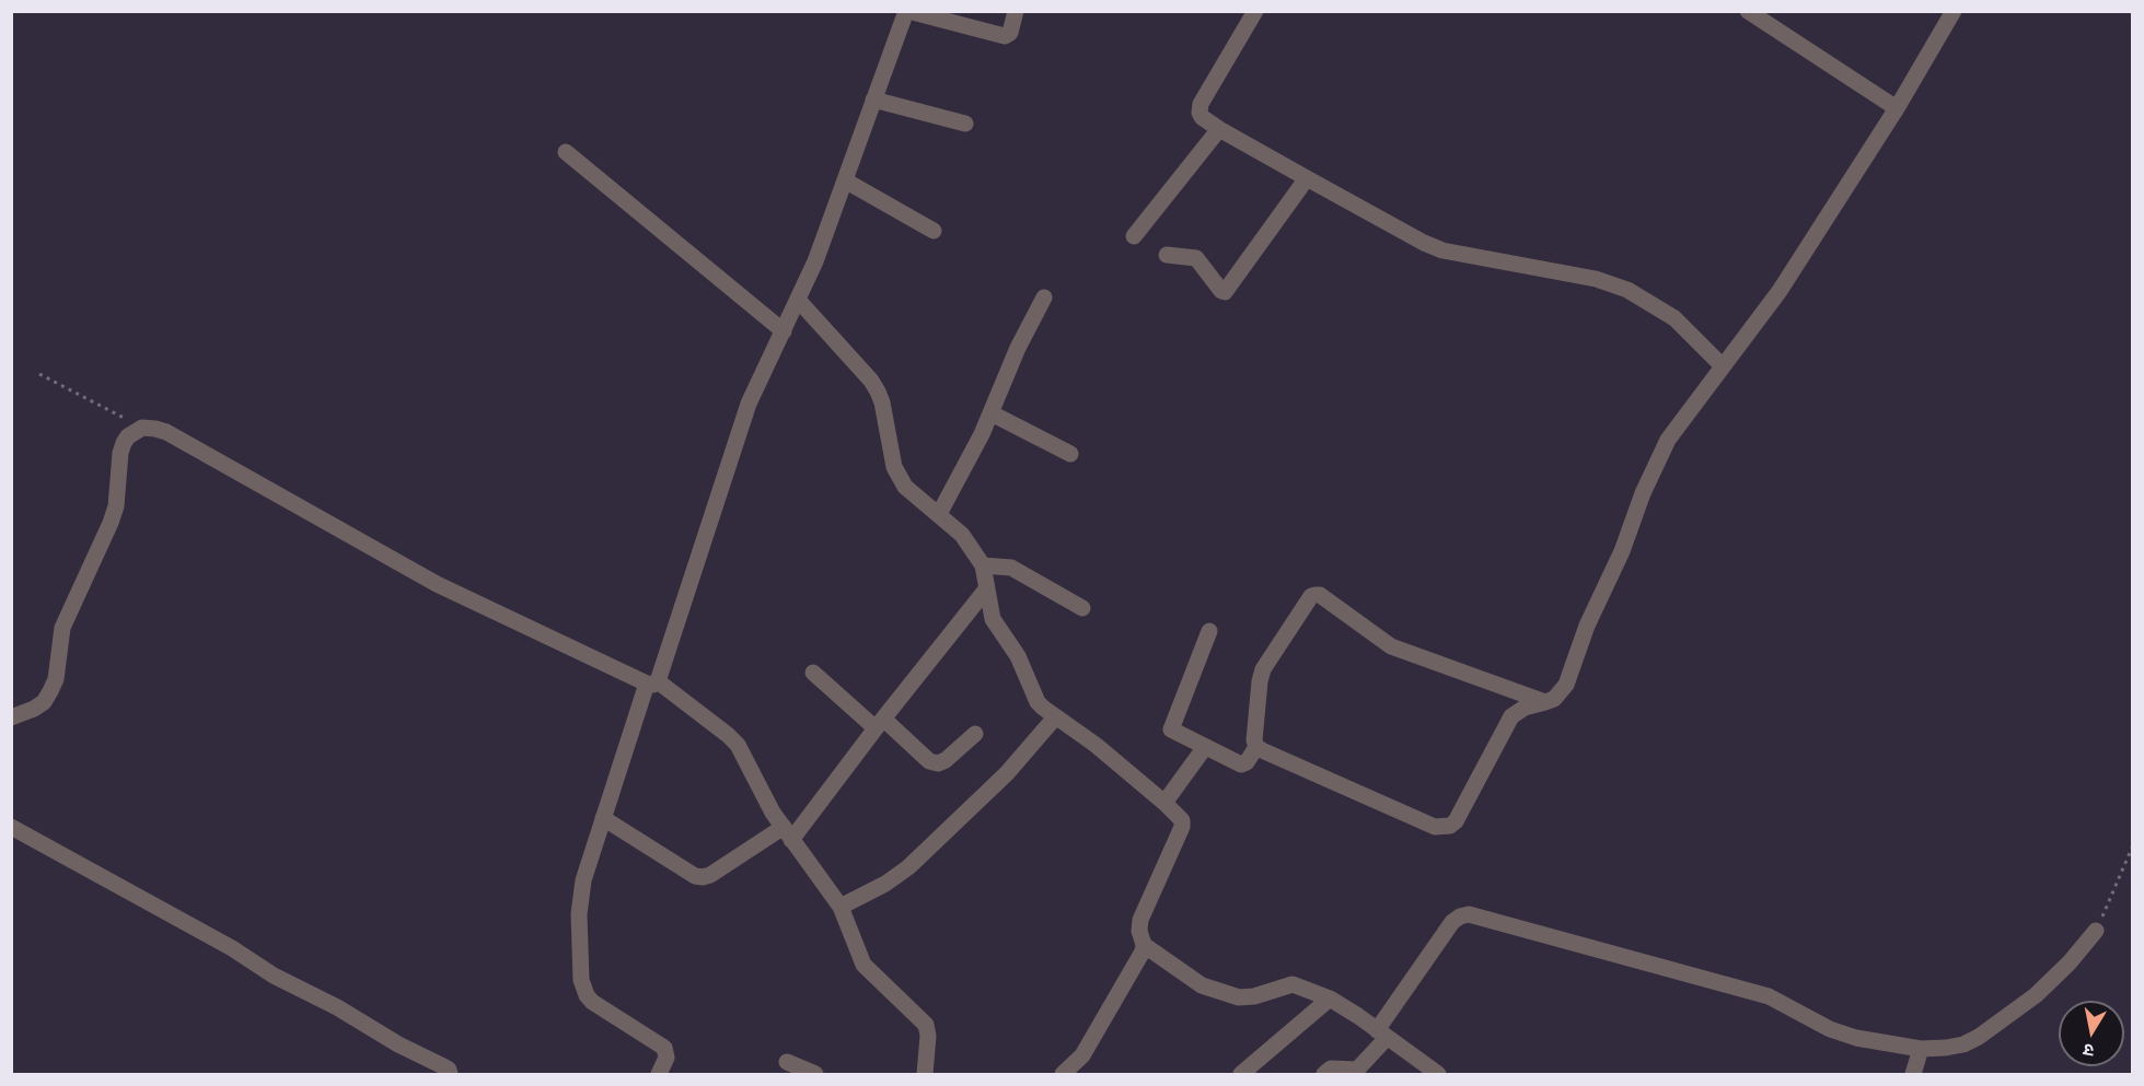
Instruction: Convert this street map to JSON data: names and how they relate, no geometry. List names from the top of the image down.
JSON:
{
  "north": "bottom"
}
